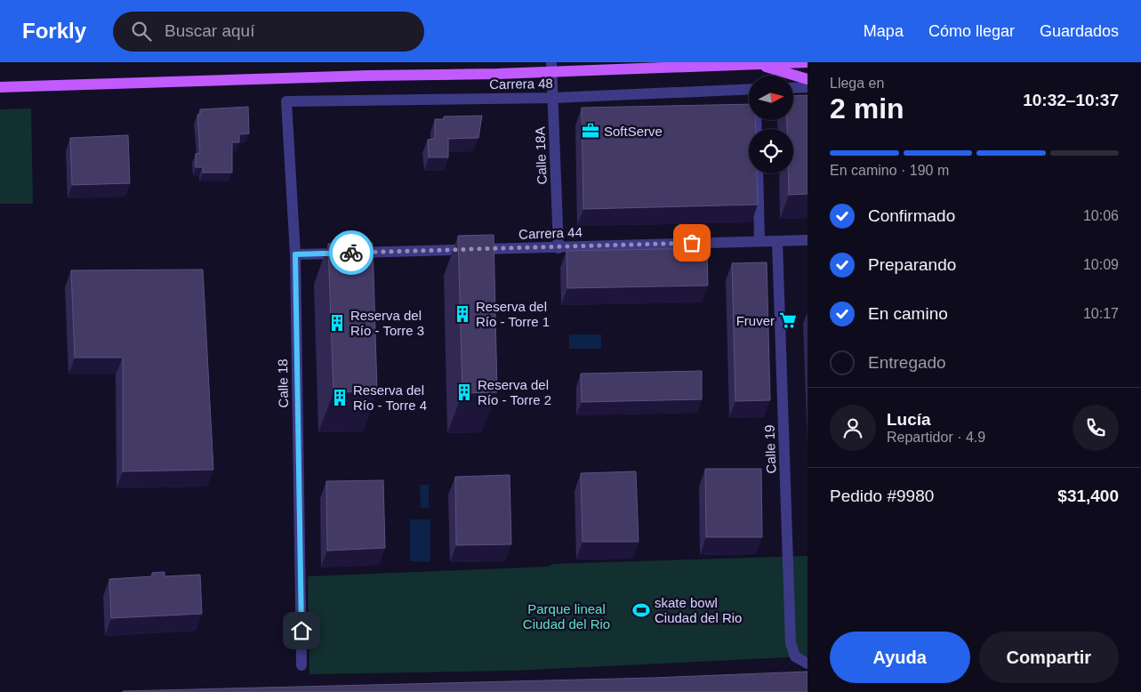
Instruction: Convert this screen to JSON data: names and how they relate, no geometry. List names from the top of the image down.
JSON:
{
  "streets": {
    "street": [
      "Carrera 48",
      "Calle 18A",
      "Carrera 44",
      "Calle 18",
      "Calle 19"
    ]
  },
  "crossings": [
    ["Carrera 48", "Calle 18A"],
    ["Carrera 48", "Calle 18"],
    ["Calle 18A", "Carrera 44"],
    ["Carrera 44", "Calle 18"],
    ["Carrera 44", "Calle 19"]
  ],
  "parks": ["Parque lineal Ciudad del Rio"],
  "places": {
    "office": ["SoftServe"],
    "building": [
      "Reserva del Río - Torre 1",
      "Reserva del Río - Torre 3",
      "Reserva del Río - Torre 2",
      "Reserva del Río - Torre 4"
    ],
    "supermarket": ["Fruver"],
    "sports": ["skate bowl Ciudad del Rio"]
  },
  "north": "right",
  "page": {
    "header": "Forkly",
    "search": "Buscar aquí",
    "nav": ["Mapa", "Cómo llegar", "Guardados"],
    "heading": ["2 min", "Llega en", "10:32–10:37"],
    "panel": [
      "Lucía",
      "Repartidor · 4.9",
      "Pedido #9980",
      "$31,400"
    ],
    "bar": "En camino · 190 m",
    "list": [
      ["Confirmado", "10:06"],
      ["Preparando", "10:09"],
      ["En camino", "10:17"],
      "Entregado"
    ],
    "buttons": ["Ayuda", "Compartir"]
  }
}
